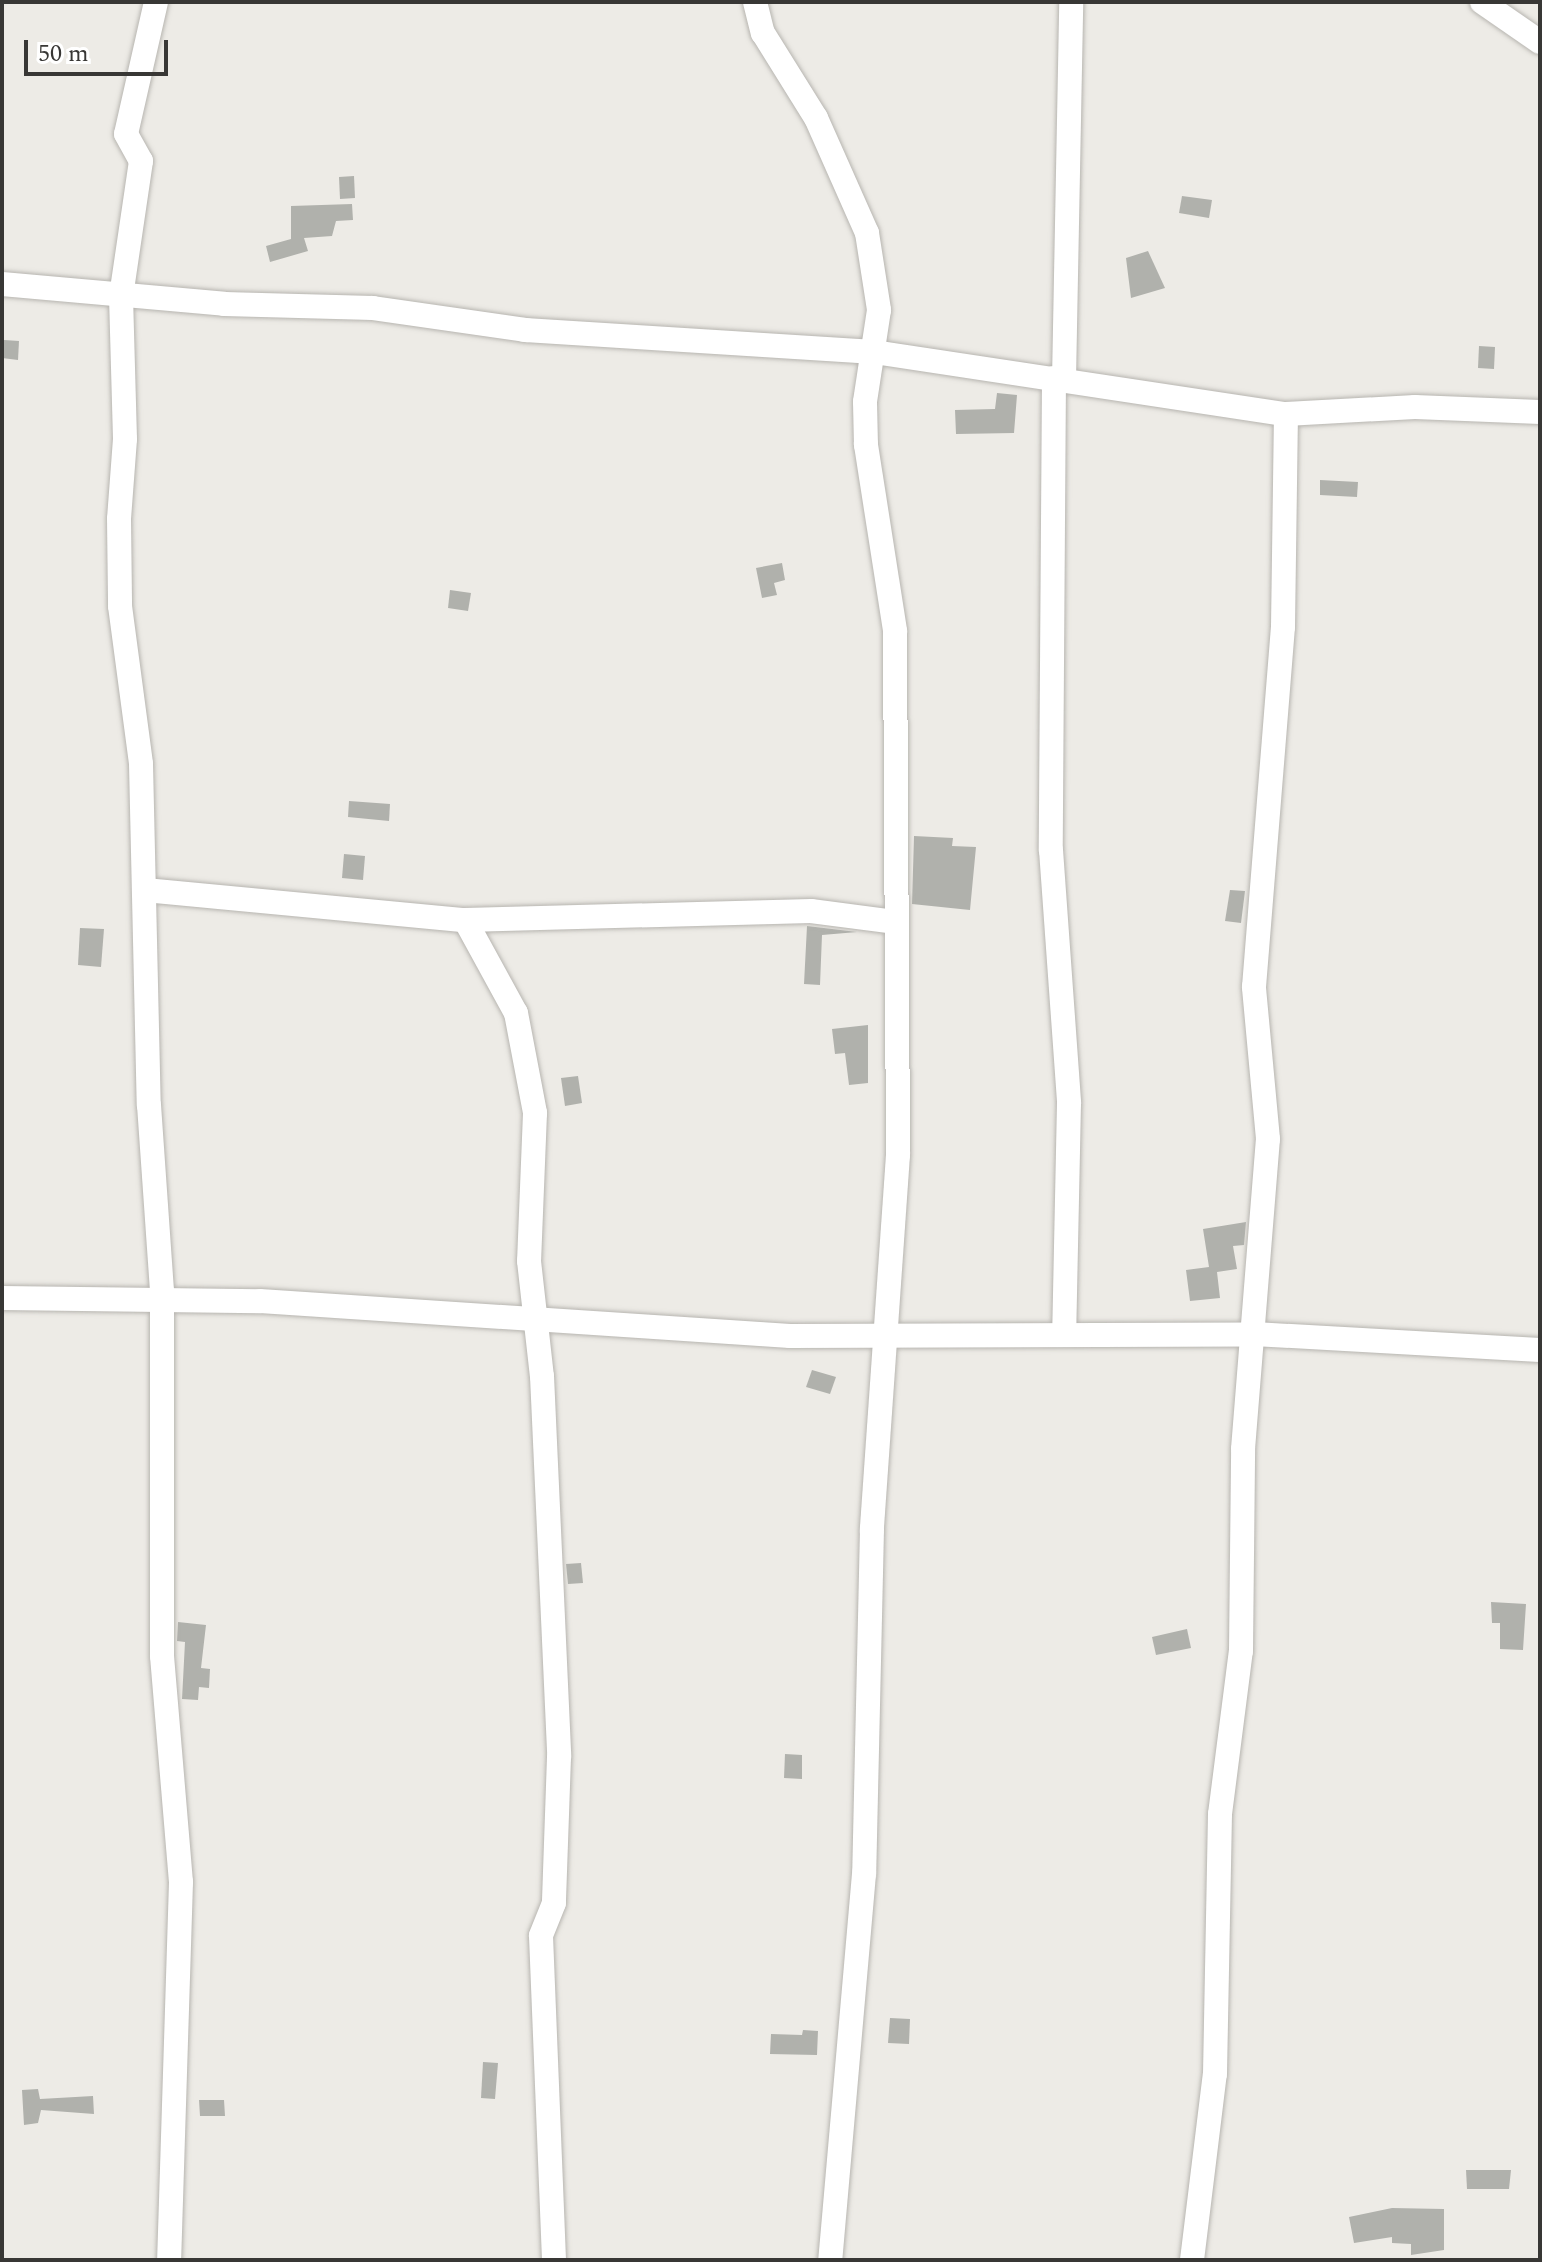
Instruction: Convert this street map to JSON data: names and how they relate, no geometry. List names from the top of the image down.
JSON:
{
  "scale_bar": "50 m"
}
